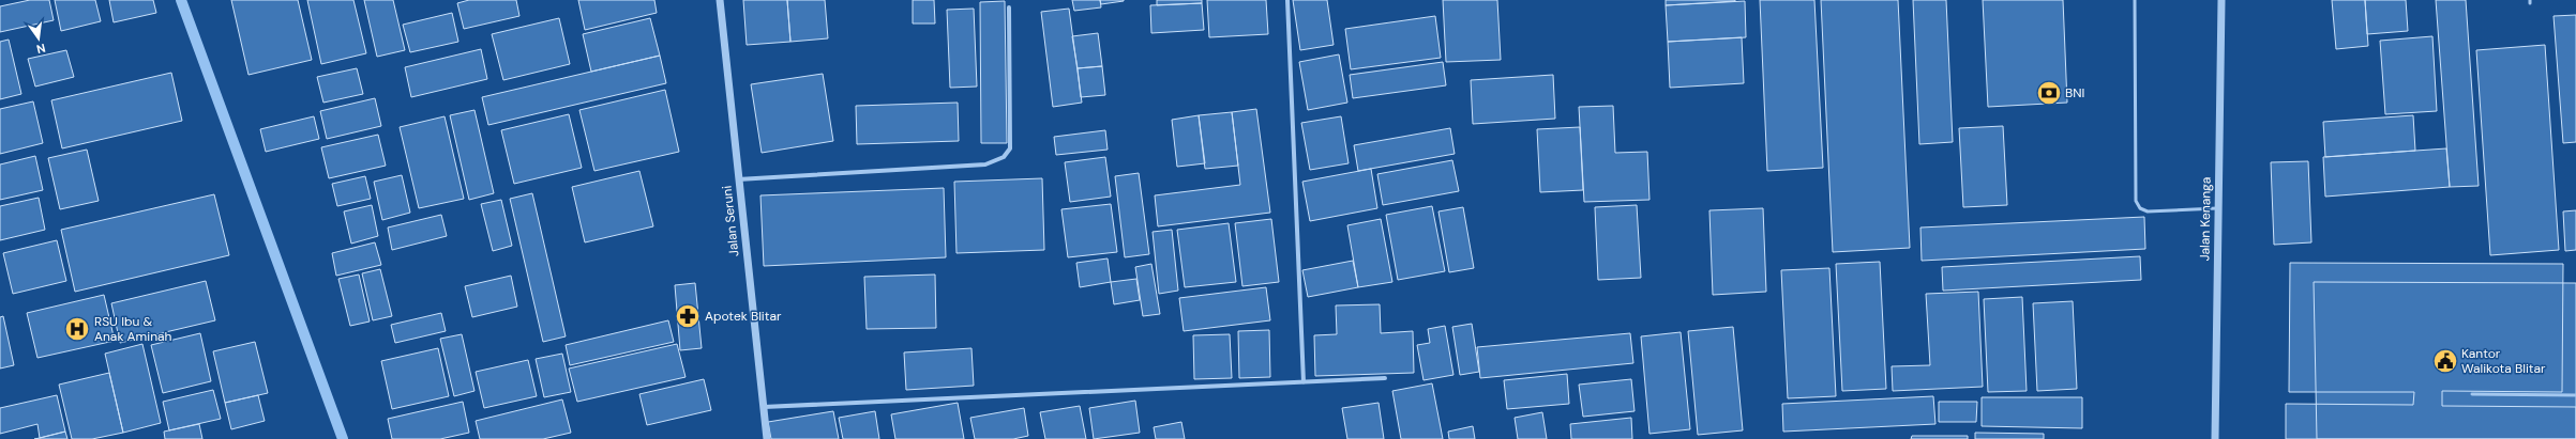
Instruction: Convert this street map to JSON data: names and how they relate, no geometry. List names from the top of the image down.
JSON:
{
  "streets": {
    "street": ["Jalan Kenanga", "Jalan Seruni"]
  },
  "places": {
    "bank": ["BNI"],
    "pharmacy": ["Apotek Blitar"],
    "hospital": ["RSU Ibu & Anak Aminah"],
    "public building": ["Kantor Walikota Blitar"]
  },
  "north": "bottom"
}
